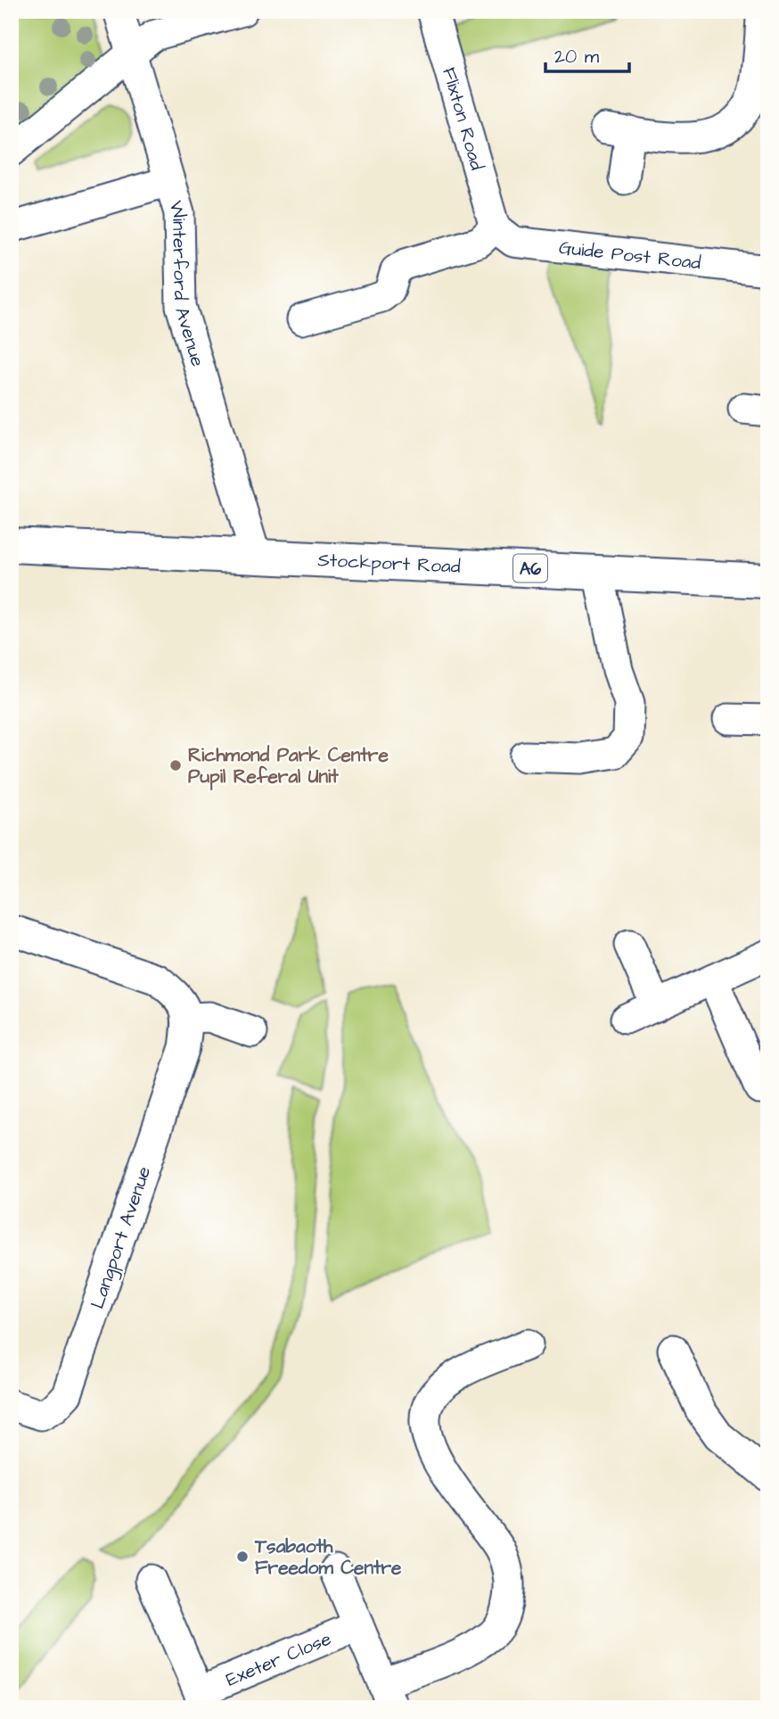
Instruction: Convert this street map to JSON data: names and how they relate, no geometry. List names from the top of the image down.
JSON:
{
  "streets": {
    "highway": ["Stockport Road", "A6"],
    "street": [
      "Flixton Road",
      "Guide Post Road",
      "Winterford Avenue",
      "Langport Avenue",
      "Exeter Close"
    ]
  },
  "crossings": [
    ["Flixton Road", "Guide Post Road"],
    ["Winterford Avenue", "Stockport Road"]
  ],
  "places": ["Richmond Park Centre Pupil Referal Unit", "Tsabaoth Freedom Centre"],
  "scale_bar": "20 m"
}
